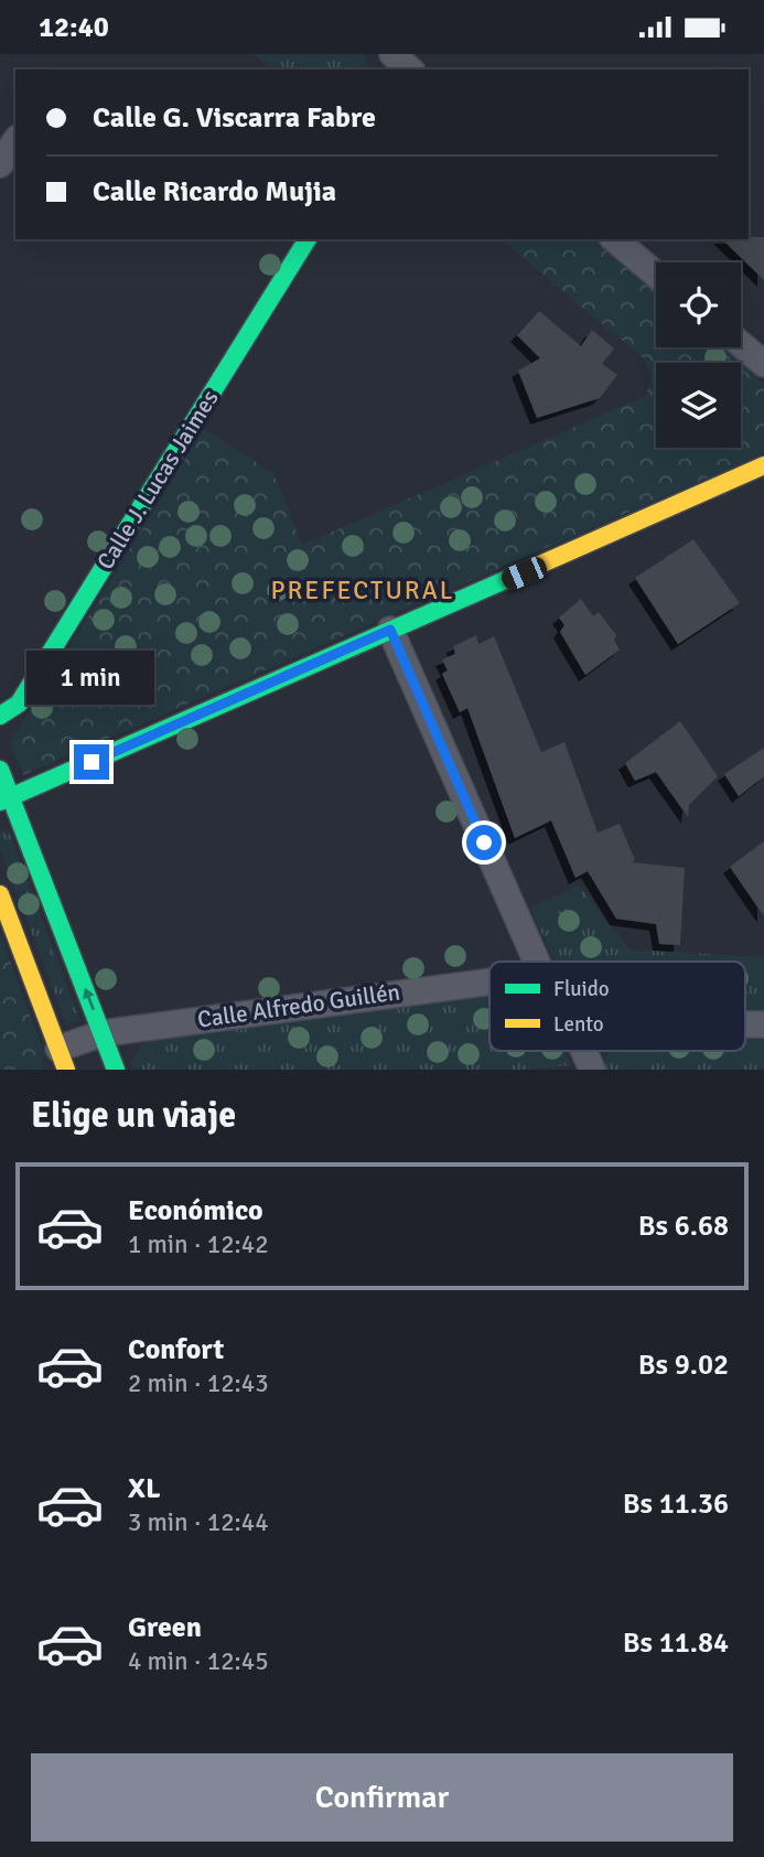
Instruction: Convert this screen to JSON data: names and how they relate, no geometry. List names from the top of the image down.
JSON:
{
  "streets": {
    "street": ["Calle J. Lucas Jaimes", "Calle Alfredo Guillén"]
  },
  "districts": ["PREFECTURAL"],
  "legend": ["Fluido", "Lento"],
  "page": {
    "status": "12:40",
    "banner": ["Calle G. Viscarra Fabre", "Calle Ricardo Mujia"],
    "bubble": "1 min",
    "heading": "Elige un viaje",
    "list": [
      {
        "name": "Económico",
        "note": "1 min · 12:42",
        "value": "Bs 6.68"
      },
      {
        "name": "Confort",
        "note": "2 min · 12:43",
        "value": "Bs 9.02"
      },
      {
        "name": "XL",
        "note": "3 min · 12:44",
        "value": "Bs 11.36"
      },
      {
        "name": "Green",
        "note": "4 min · 12:45",
        "value": "Bs 11.84"
      }
    ],
    "buttons": "Confirmar"
  }
}
